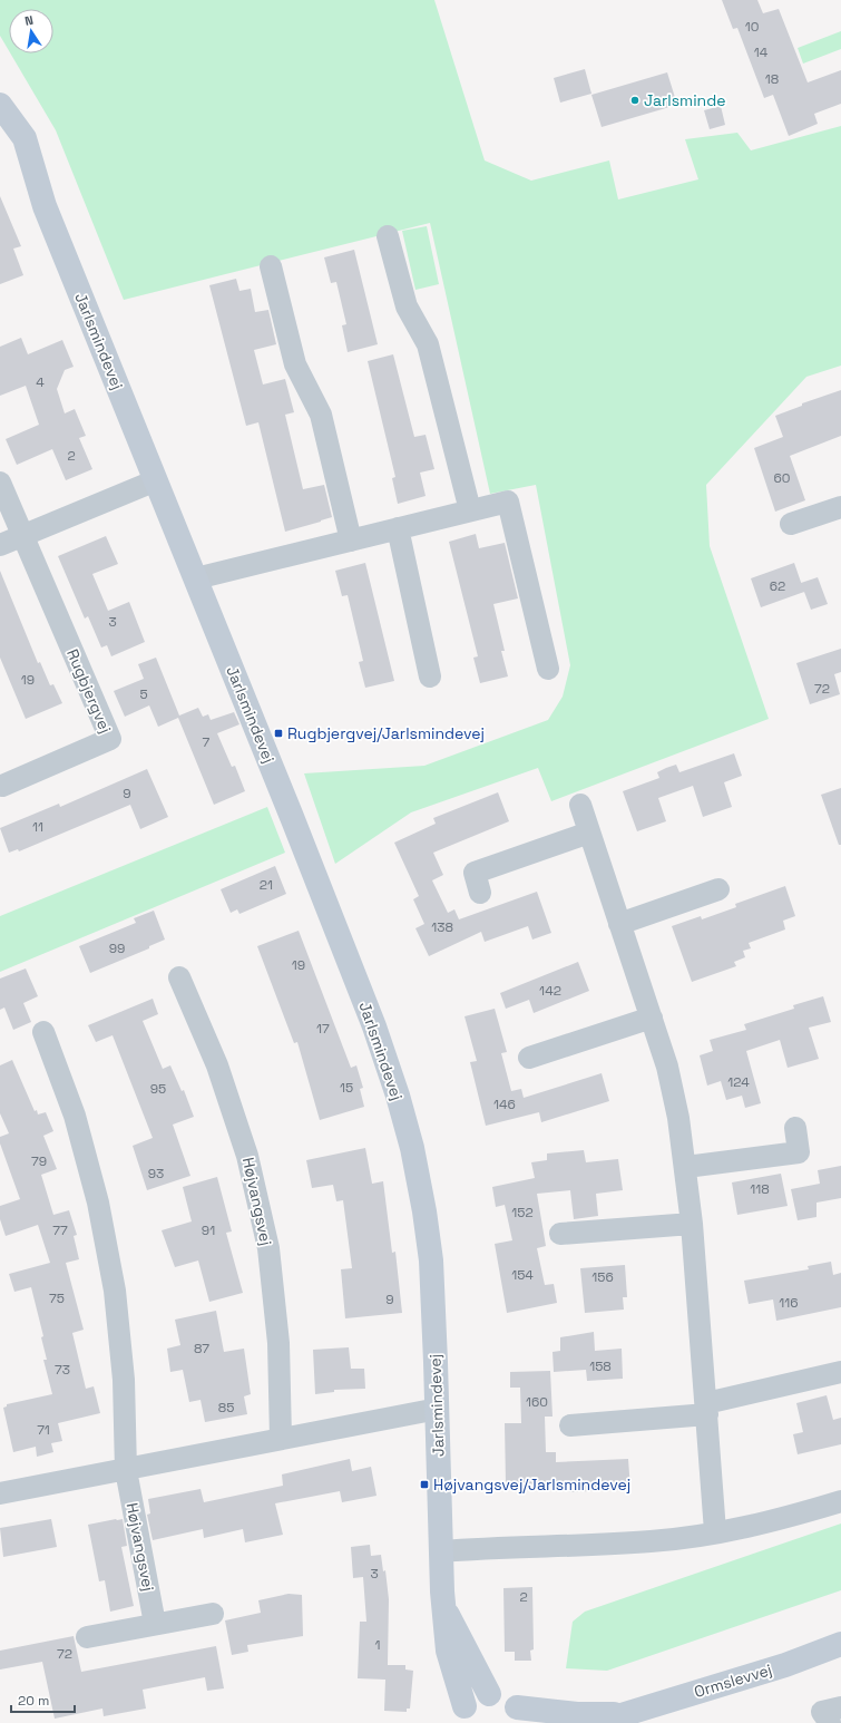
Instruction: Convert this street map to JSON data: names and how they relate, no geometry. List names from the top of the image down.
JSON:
{
  "streets": {
    "street": [
      "Jarlsmindevej",
      "Rugbjergvej",
      "Højvangsvej",
      "Ormslevvej"
    ]
  },
  "places": {
    "other": ["Jarlsminde"],
    "transit": ["Rugbjergvej/Jarlsmindevej", "Højvangsvej/Jarlsmindevej"]
  },
  "house_numbers": [
    "10",
    "14",
    "18",
    "4",
    "2",
    "60",
    "62",
    "3",
    "19",
    "72",
    "5",
    "7",
    "9",
    "11",
    "21",
    "138",
    "99",
    "19",
    "142",
    "17",
    "124",
    "15",
    "95",
    "146",
    "79",
    "93",
    "118",
    "152",
    "77",
    "91",
    "154",
    "156",
    "75",
    "9",
    "116",
    "87",
    "158",
    "73",
    "160",
    "85",
    "71",
    "3",
    "2",
    "1",
    "72"
  ],
  "scale_bar": "20 m",
  "north": "top"
}
